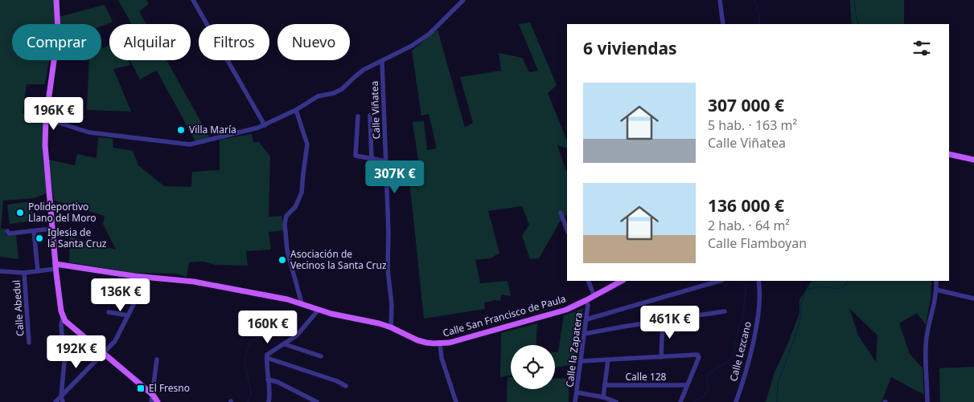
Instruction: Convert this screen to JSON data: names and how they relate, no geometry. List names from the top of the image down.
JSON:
{
  "streets": {
    "main road": ["Calle San Francisco de Paula"],
    "street": [
      "Calle Viñatea",
      "Calle Abedul",
      "Calle la Zapatera",
      "Calle Lezcano",
      "Calle 128"
    ]
  },
  "crossings": [
    ["Calle Viñatea", "Calle San Francisco de Paula"],
    ["Calle San Francisco de Paula", "Calle la Zapatera"]
  ],
  "places": {
    "other": [
      "Villa María",
      "Polideportivo Llano del Moro",
      "Iglesia de la Santa Cruz",
      "Asociación de Vecinos la Santa Cruz"
    ],
    "transit": ["El Fresno"]
  },
  "page": {
    "chip": [
      "Comprar",
      "Alquilar",
      "Filtros",
      "Nuevo"
    ],
    "heading": "6 viviendas",
    "list": [
      {
        "name": "307 000 €",
        "note": "5 hab. · 163 m² · Calle Viñatea"
      },
      {
        "name": "136 000 €",
        "note": "2 hab. · 64 m² · Calle Flamboyan"
      }
    ],
    "price": [
      "196K €",
      "307K €",
      "136K €",
      "461K €",
      "160K €",
      "192K €"
    ]
  }
}
